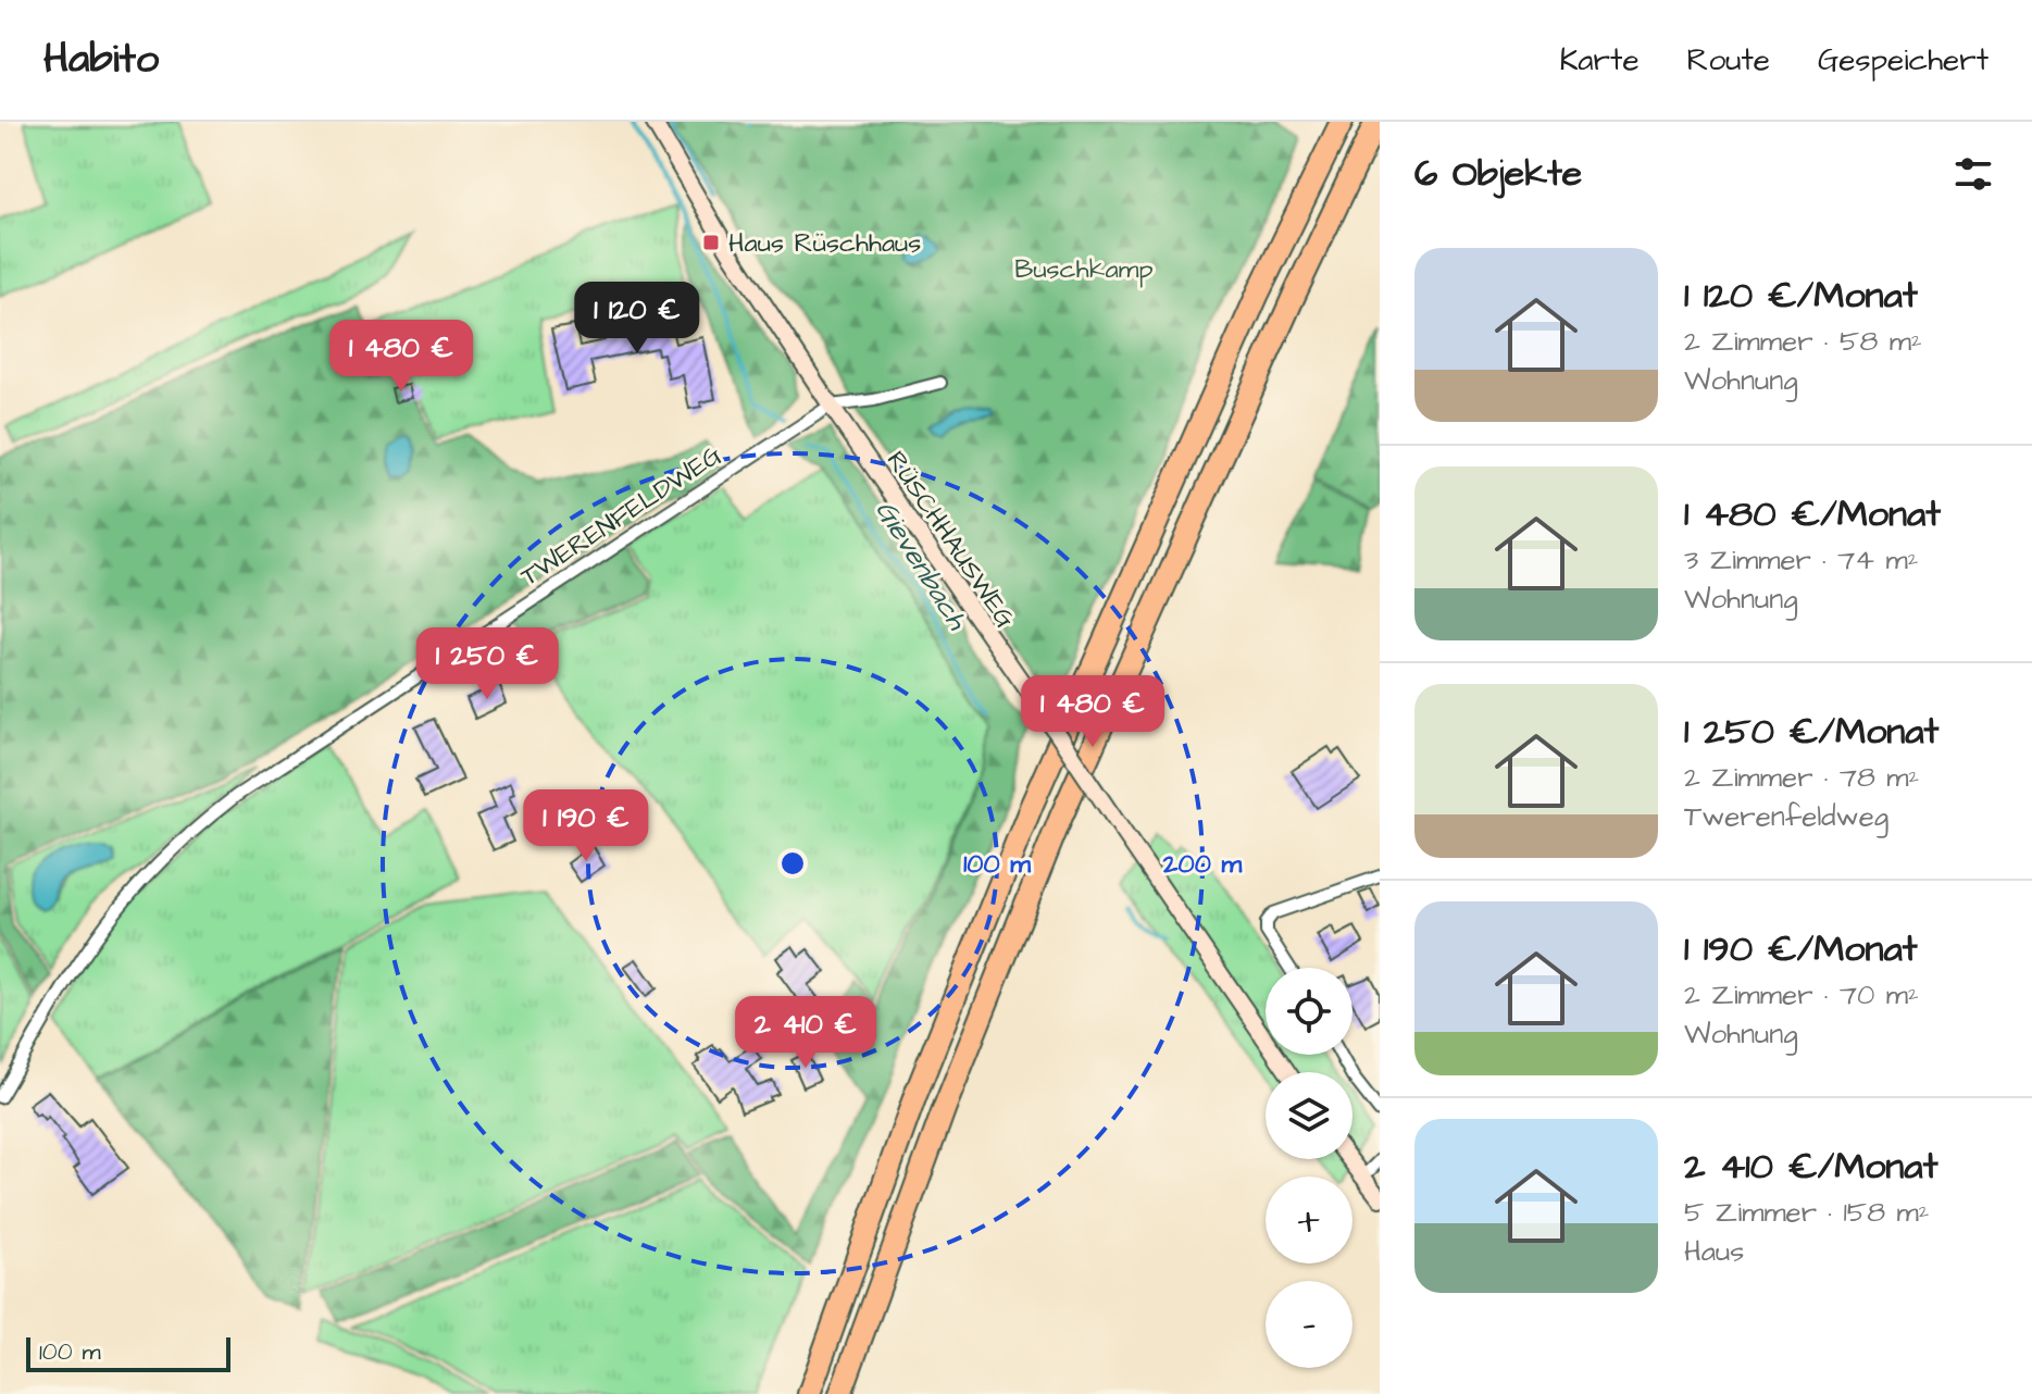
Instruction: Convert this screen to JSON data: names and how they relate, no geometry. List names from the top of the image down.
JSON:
{
  "streets": {
    "main road": ["RÜSCHHAUSWEG"],
    "street": ["TWERENFELDWEG"]
  },
  "crossings": [
    ["TWERENFELDWEG", "RÜSCHHAUSWEG"]
  ],
  "water": ["Gievenbach"],
  "parks": ["Buschkamp"],
  "places": {
    "transit": ["Haus Rüschhaus"]
  },
  "scale_bar": "100 m",
  "page": {
    "header": "Habito",
    "nav": ["Karte", "Route", "Gespeichert"],
    "heading": "6 Objekte",
    "list": [
      {
        "name": "1 120 €/Monat",
        "note": "2 Zimmer · 58 m² · Wohnung"
      },
      {
        "name": "1 480 €/Monat",
        "note": "3 Zimmer · 74 m² · Wohnung"
      },
      {
        "name": "1 250 €/Monat",
        "note": "2 Zimmer · 78 m² · Twerenfeldweg"
      },
      {
        "name": "1 190 €/Monat",
        "note": "2 Zimmer · 70 m² · Wohnung"
      },
      {
        "name": "2 410 €/Monat",
        "note": "5 Zimmer · 158 m² · Haus"
      }
    ],
    "price": [
      "1 120 €",
      "1 480 €",
      "1 250 €",
      "1 480 €",
      "1 190 €",
      "2 410 €"
    ],
    "map_buttons": ["+", "−"],
    "scale": "100 m"
  },
  "rings": ["100 m", "200 m"]
}
